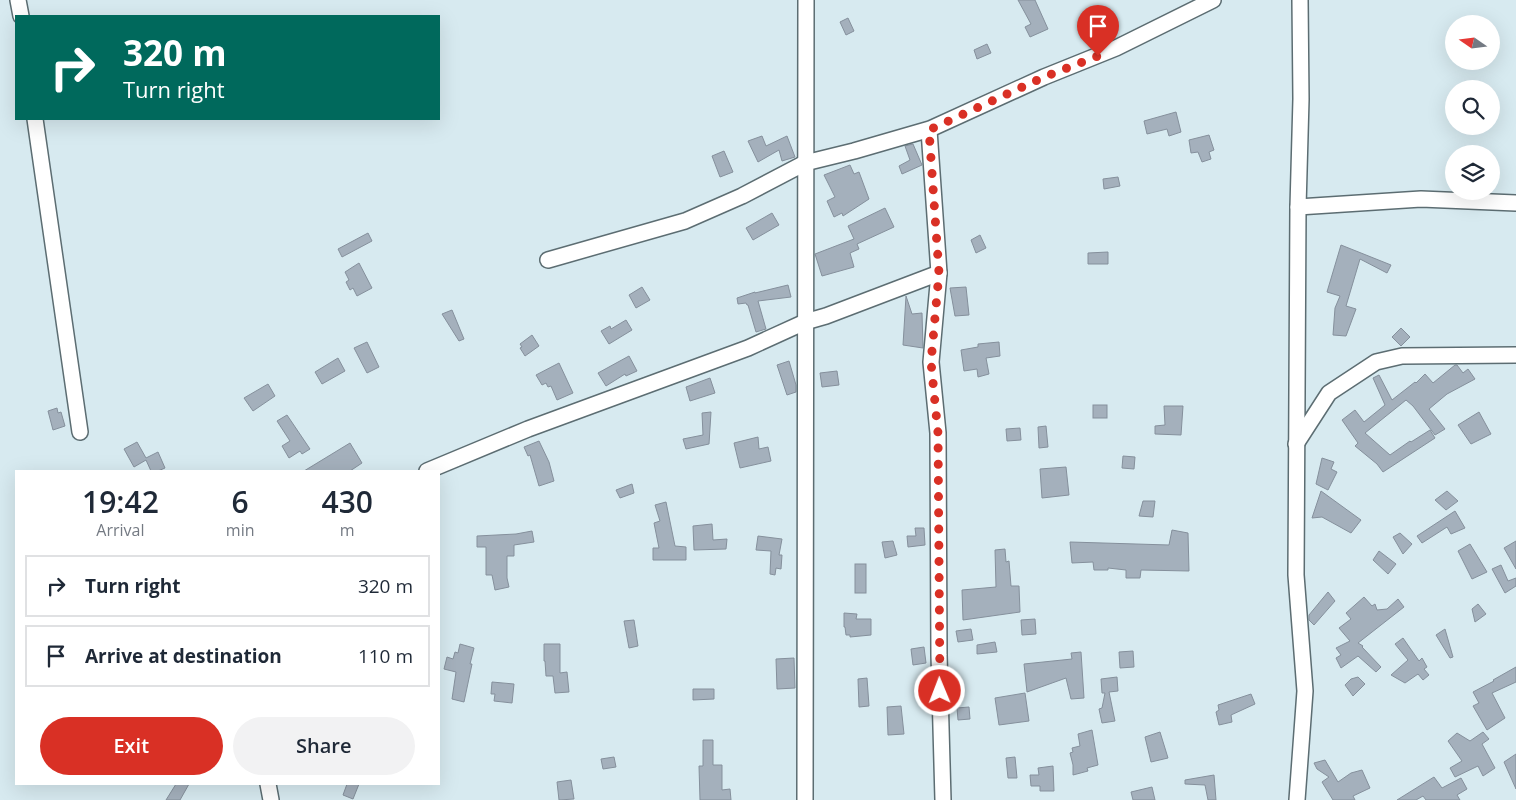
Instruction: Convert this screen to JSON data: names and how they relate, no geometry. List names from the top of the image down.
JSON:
{
  "north": "left",
  "page": {
    "turn": ["320 m", "Turn right"],
    "eta": [
      "19:42",
      "Arrival",
      "6",
      "min",
      "430",
      "m"
    ],
    "list": [
      {
        "name": "Turn right",
        "value": "320 m"
      },
      {
        "name": "Arrive at destination",
        "value": "110 m"
      }
    ],
    "buttons": ["Exit", "Share"]
  }
}
